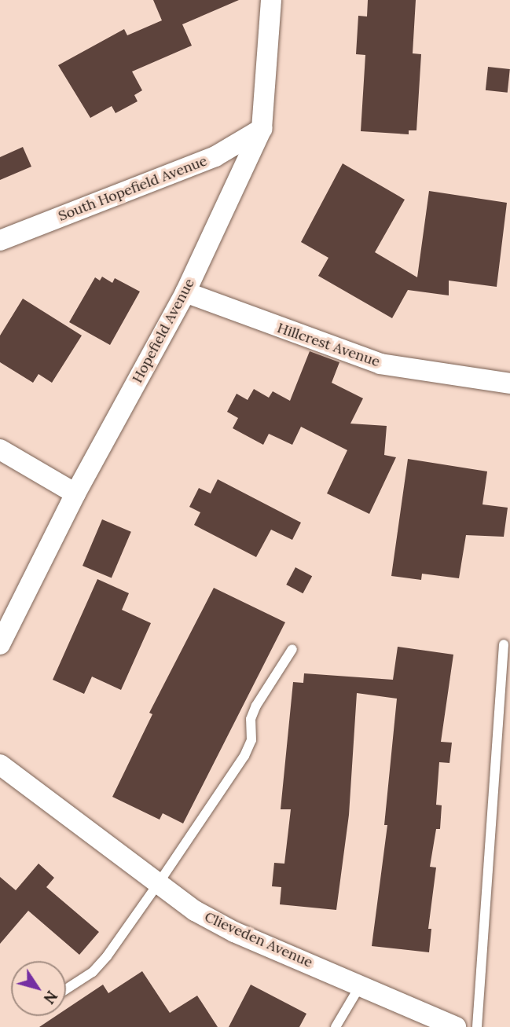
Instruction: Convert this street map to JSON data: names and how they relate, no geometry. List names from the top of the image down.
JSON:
{
  "streets": {
    "street": [
      "South Hopefield Avenue",
      "Hopefield Avenue",
      "Hillcrest Avenue",
      "Clieveden Avenue"
    ]
  },
  "crossings": [
    ["South Hopefield Avenue", "Hopefield Avenue"],
    ["Hopefield Avenue", "Hillcrest Avenue"]
  ],
  "north": "bottom right"
}
